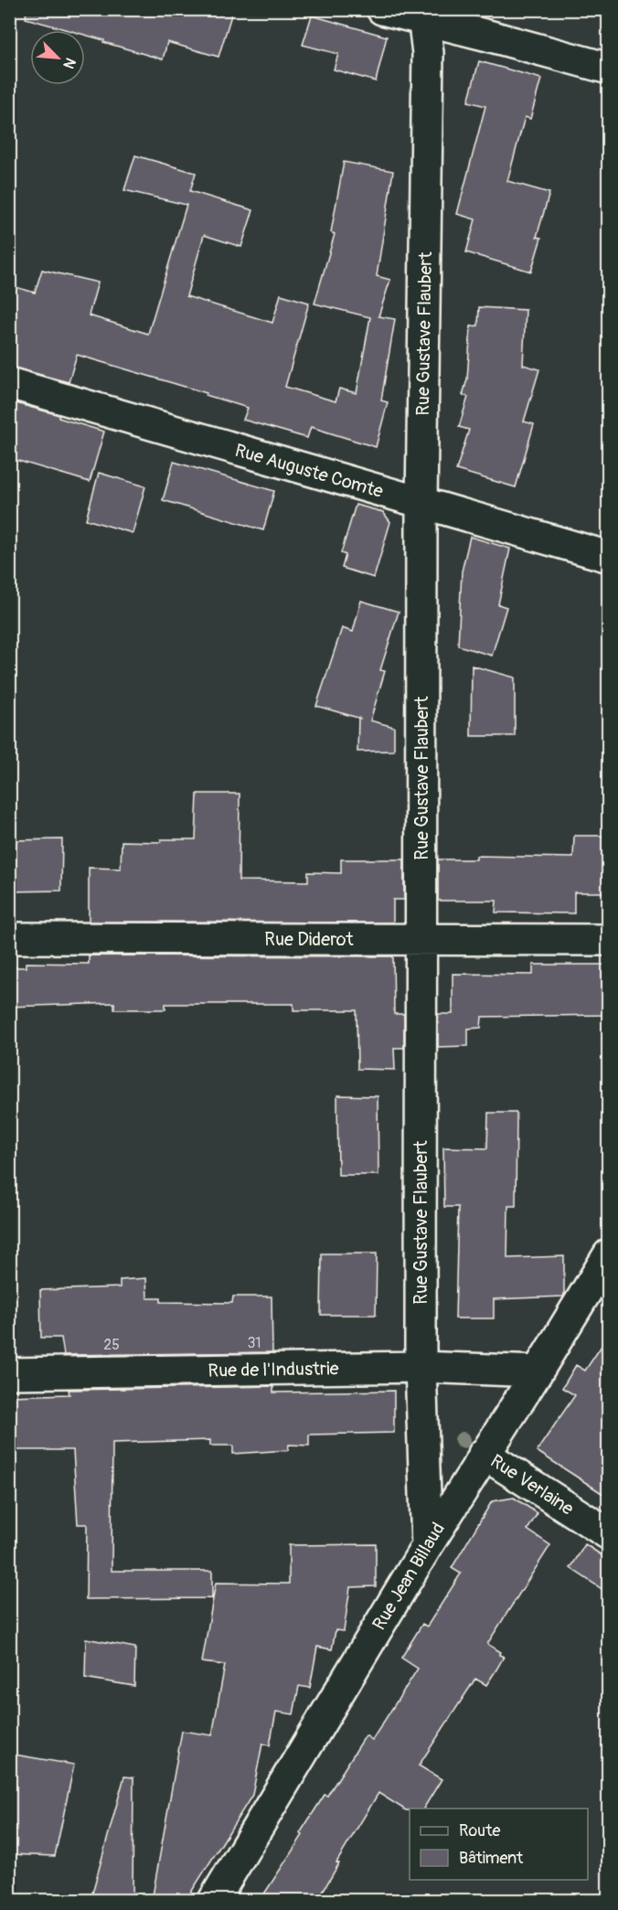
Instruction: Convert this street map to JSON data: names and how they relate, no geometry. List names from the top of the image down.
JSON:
{
  "streets": {
    "street": [
      "Rue Gustave Flaubert",
      "Rue Auguste Comte",
      "Rue Diderot",
      "Rue de l'Industrie",
      "Rue Verlaine",
      "Rue Jean Billaud"
    ]
  },
  "crossings": [
    ["Rue Gustave Flaubert", "Rue Auguste Comte"],
    ["Rue Gustave Flaubert", "Rue Diderot"],
    ["Rue Gustave Flaubert", "Rue de l'Industrie"],
    ["Rue Gustave Flaubert", "Rue Jean Billaud"],
    ["Rue de l'Industrie", "Rue Jean Billaud"],
    ["Rue Verlaine", "Rue Jean Billaud"]
  ],
  "house_numbers": ["31", "25"],
  "legend": ["Route", "Bâtiment"],
  "north": "bottom right"
}
